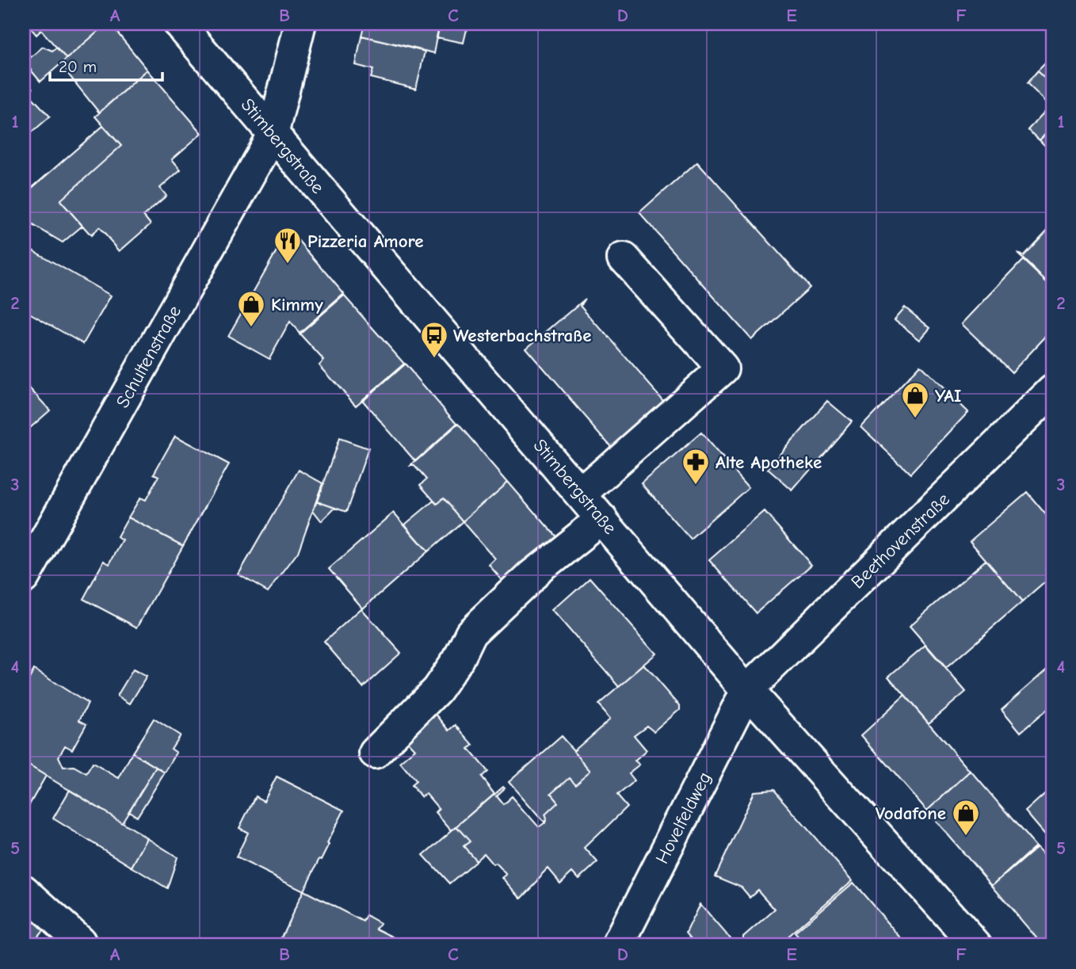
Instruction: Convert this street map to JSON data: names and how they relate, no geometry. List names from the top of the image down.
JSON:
{
  "streets": {
    "street": [
      "Stimbergstraße",
      "Schultenstraße",
      "Beethovenstraße",
      "Hovelfeldweg"
    ]
  },
  "crossings": [
    ["Stimbergstraße", "Schultenstraße"],
    ["Stimbergstraße", "Beethovenstraße"],
    ["Stimbergstraße", "Hovelfeldweg"],
    ["Beethovenstraße", "Hovelfeldweg"]
  ],
  "places": {
    "restaurant": ["Pizzeria Amore"],
    "shop": ["Kimmy", "YAI", "Vodafone"],
    "bus stop": ["Westerbachstraße"],
    "pharmacy": ["Alte Apotheke"]
  },
  "scale_bar": "20 m",
  "grid": {
    "columns": [
      "A",
      "B",
      "C",
      "D",
      "E",
      "F"
    ],
    "rows": [
      "1",
      "2",
      "3",
      "4",
      "5"
    ]
  }
}
